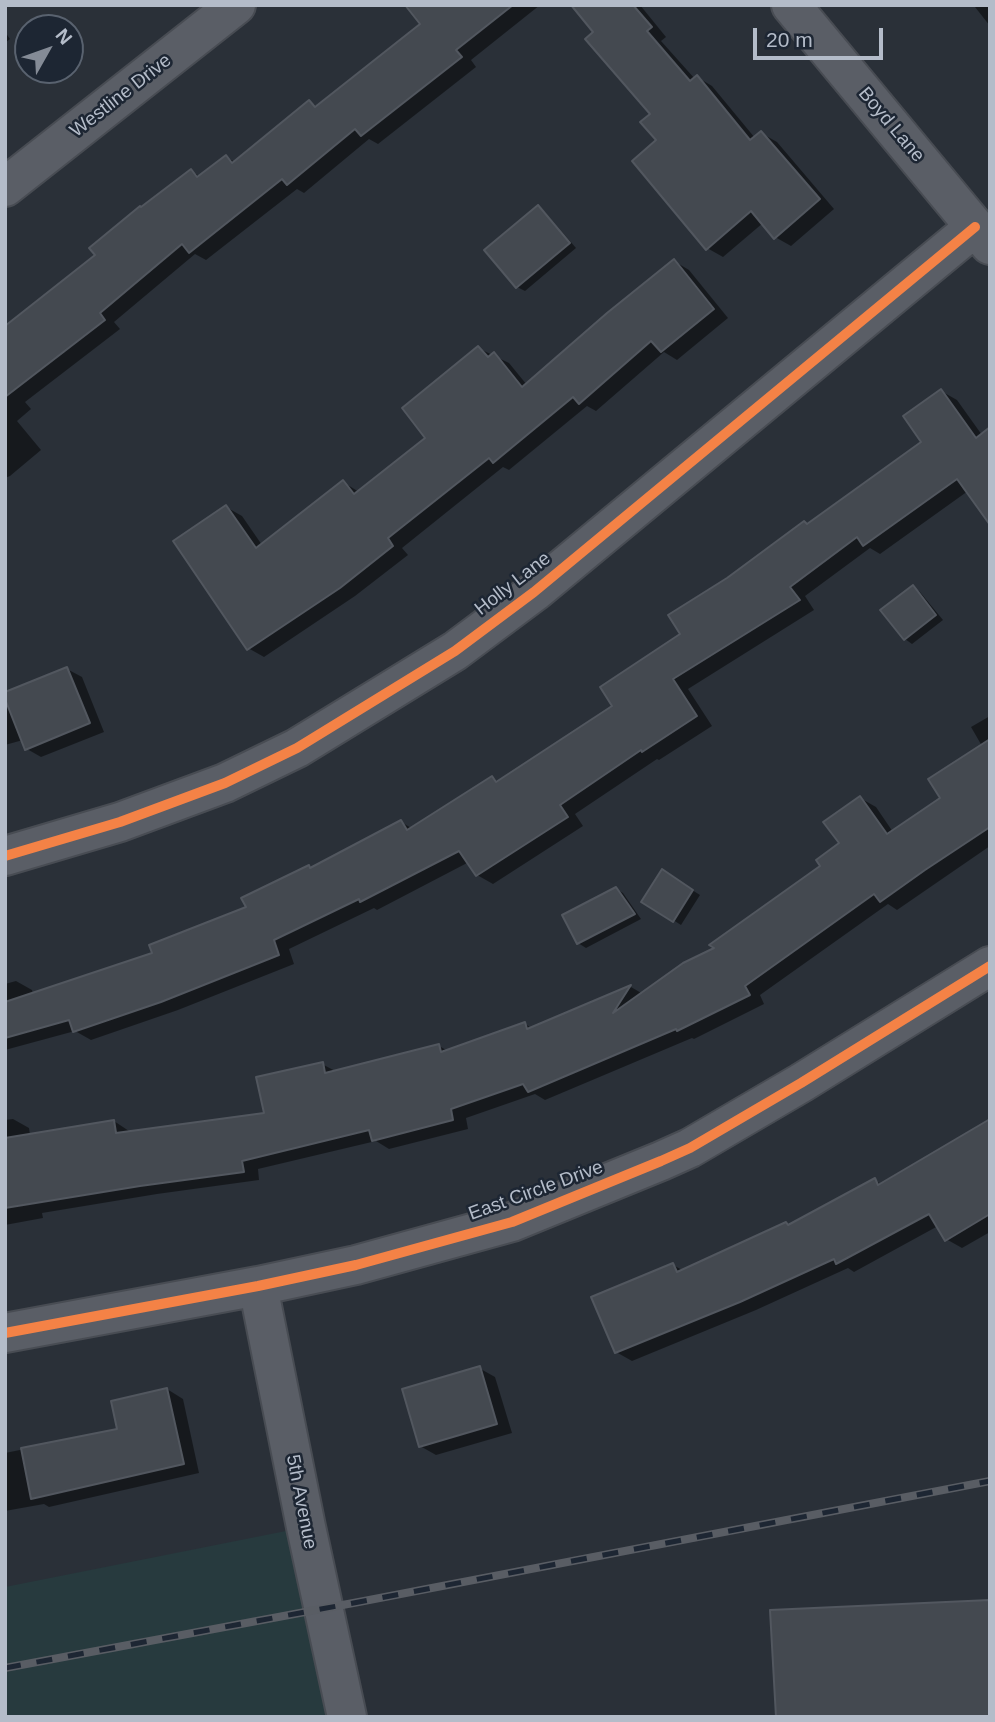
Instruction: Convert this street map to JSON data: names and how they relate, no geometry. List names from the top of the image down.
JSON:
{
  "streets": {
    "street": [
      "Westline Drive",
      "Boyd Lane",
      "Holly Lane",
      "East Circle Drive",
      "5th Avenue"
    ]
  },
  "crossings": [
    ["Boyd Lane", "Holly Lane"],
    ["East Circle Drive", "5th Avenue"]
  ],
  "scale_bar": "20 m",
  "north": "top right"
}
